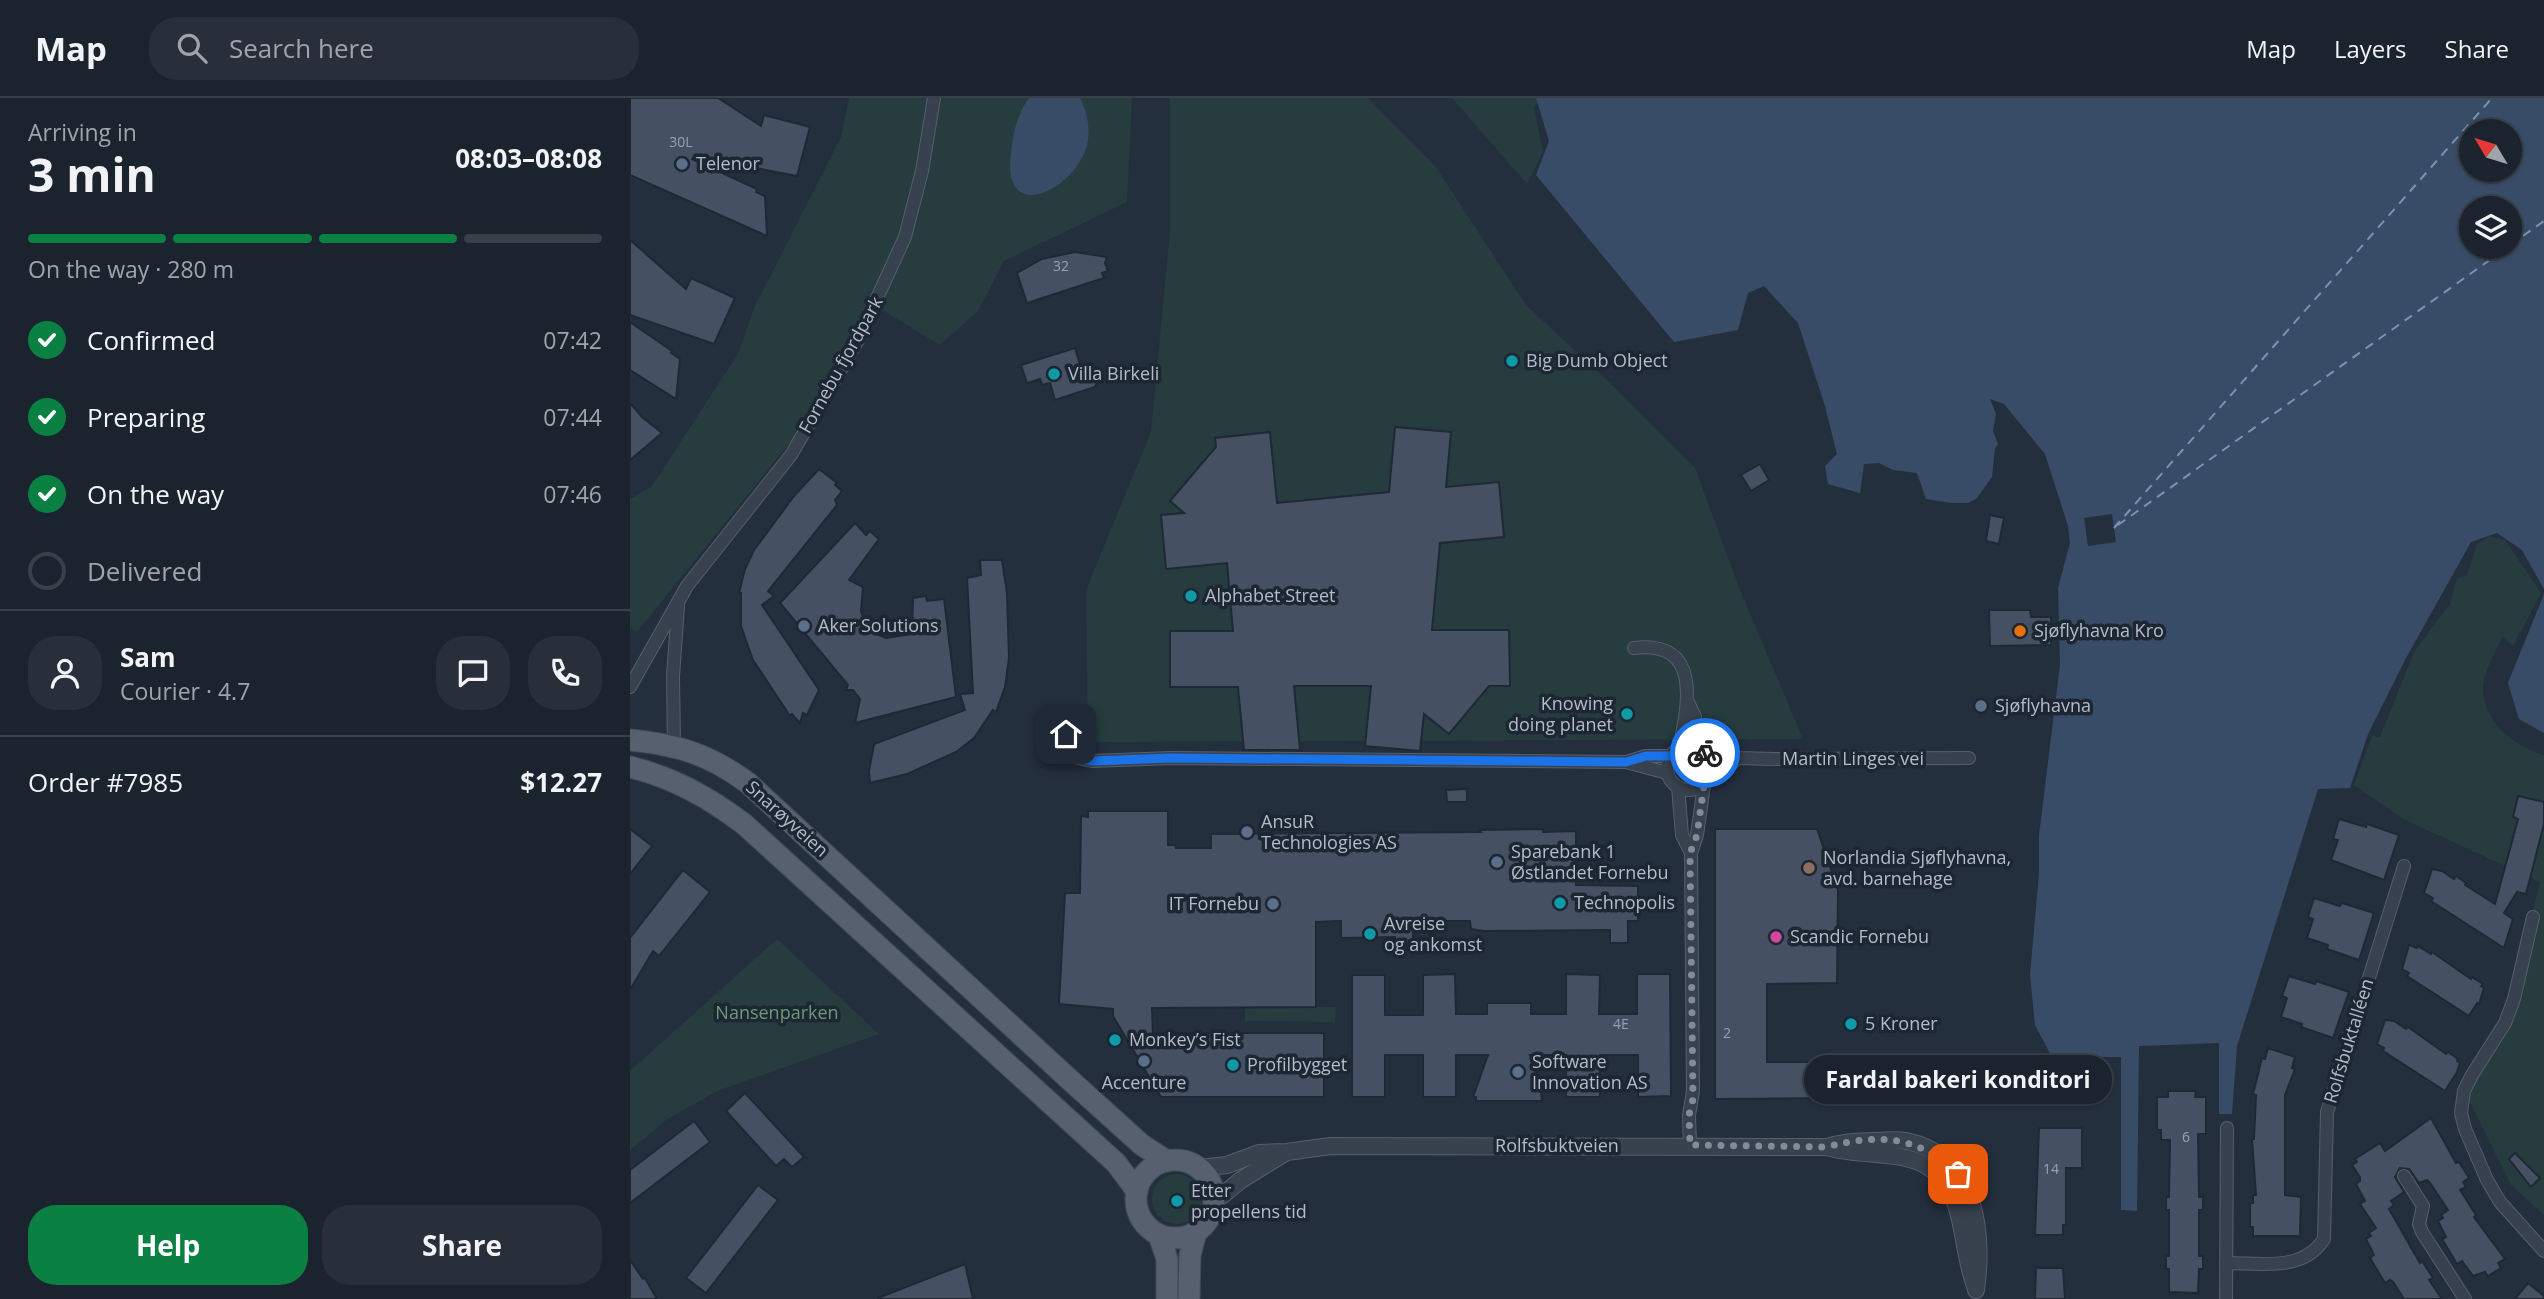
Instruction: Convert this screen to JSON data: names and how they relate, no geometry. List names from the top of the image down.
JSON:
{
  "streets": {
    "main road": ["Snarøyveien"],
    "street": [
      "Fornebu fjordpark",
      "Martin Linges vei",
      "Rolfsbuktalléen",
      "Rolfsbuktveien"
    ]
  },
  "crossings": [
    ["Snarøyveien", "Rolfsbuktveien"]
  ],
  "parks": ["Nansenparken"],
  "places": [
    "Telenor",
    "Big Dumb Object",
    "Villa Birkeli",
    "Alphabet Street",
    "Aker Solutions",
    "Sjøflyhavna Kro",
    "Sjøflyhavna",
    "Knowing doing planet",
    "AnsuR Technologies AS",
    "Sparebank 1 Østlandet Fornebu",
    "Norlandia Sjøflyhavna, avd. barnehage",
    "Technopolis",
    "IT Fornebu",
    "Avreise og ankomst",
    "Scandic Fornebu",
    "5 Kroner",
    "Monkey’s Fist",
    "Accenture",
    "Profilbygget",
    "Software Innovation AS",
    "Fardal bakeri konditori",
    "Etter propellens tid"
  ],
  "house_numbers": [
    "30L",
    "32",
    "4E",
    "2",
    "6",
    "14"
  ],
  "north": "top left",
  "page": {
    "header": "Map",
    "search": "Search here",
    "nav": ["Map", "Layers", "Share"],
    "heading": ["3 min", "Arriving in", "08:03–08:08"],
    "panel": [
      "Sam",
      "Courier · 4.7",
      "Order #7985",
      "$12.27"
    ],
    "bar": "On the way · 280 m",
    "list": [
      ["Confirmed", "07:42"],
      ["Preparing", "07:44"],
      ["On the way", "07:46"],
      "Delivered"
    ],
    "bubble": "Fardal bakeri konditori",
    "buttons": ["Help", "Share"]
  }
}
